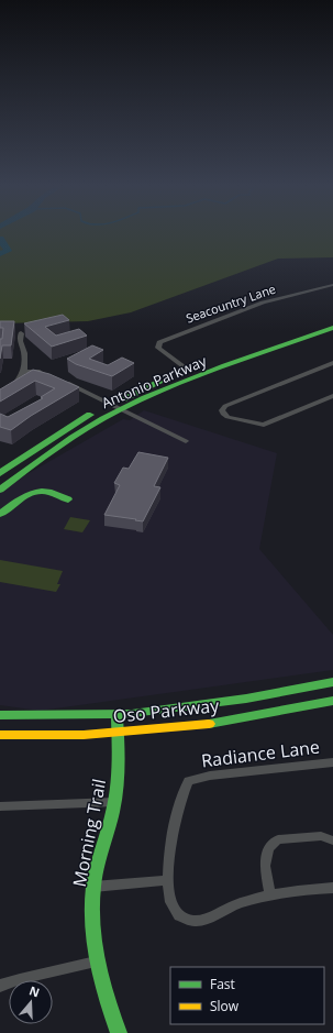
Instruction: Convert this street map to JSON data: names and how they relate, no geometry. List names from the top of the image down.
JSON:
{
  "streets": {
    "main road": ["Antonio Parkway", "Oso Parkway", "Morning Trail"],
    "street": ["Seacountry Lane", "Radiance Lane"]
  },
  "crossings": [
    ["Seacountry Lane", "Antonio Parkway"],
    ["Oso Parkway", "Morning Trail"]
  ],
  "legend": ["Fast", "Slow"],
  "north": "top"
}
